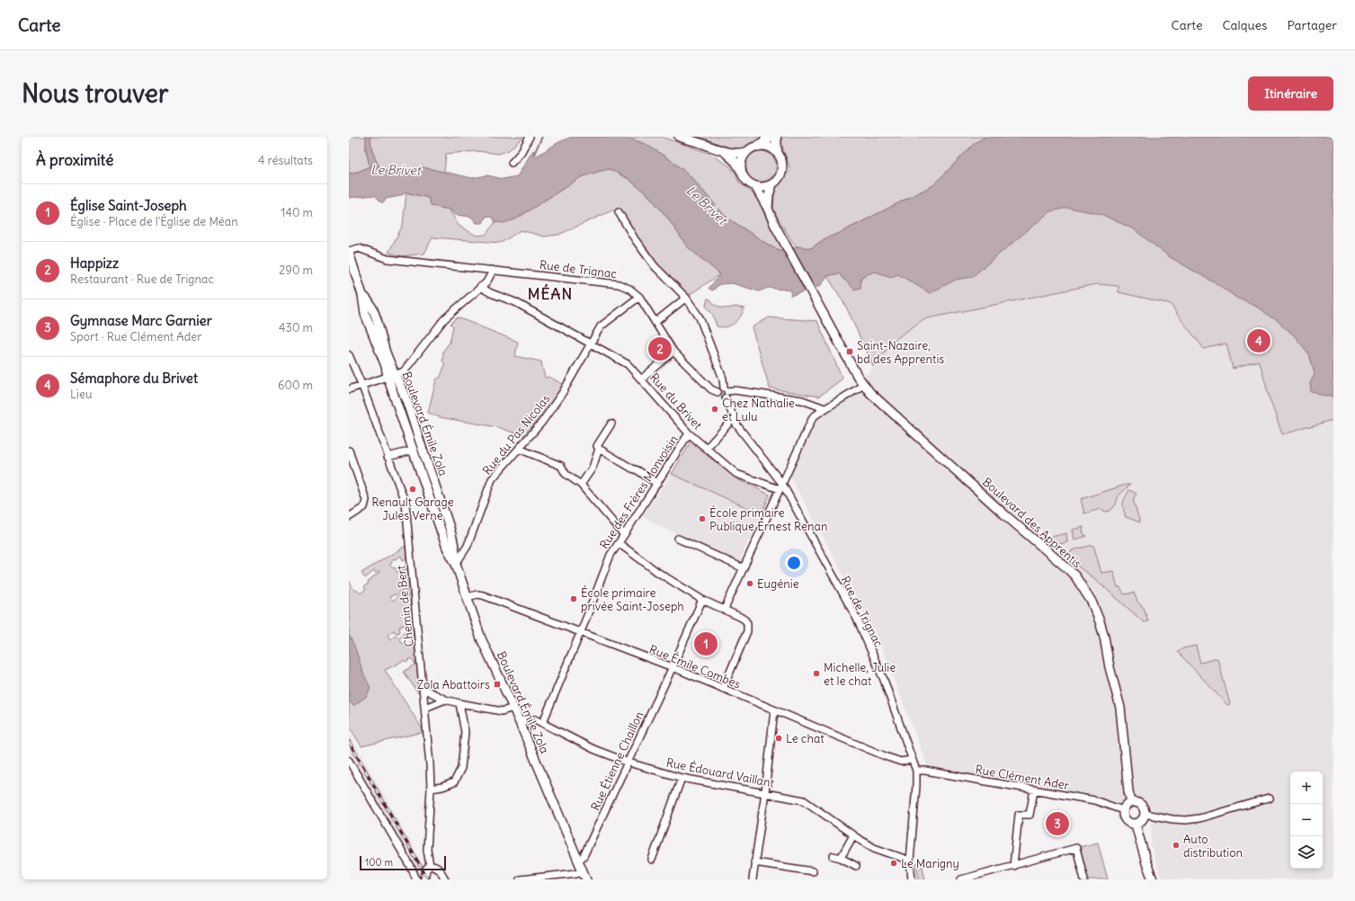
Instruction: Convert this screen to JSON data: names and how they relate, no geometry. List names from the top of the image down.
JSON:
{
  "streets": {
    "main road": ["Boulevard Émile Zola", "Boulevard des Apprentis"],
    "street": [
      "Rue de Trignac",
      "Rue du Brivet",
      "Rue du Pas Nicolas",
      "Rue des Frères Monvoisin",
      "Chemin de Bert",
      "Rue Émile Combes",
      "Rue Étienne Chaillon",
      "Rue Édouard Vaillant",
      "Rue Clément Ader"
    ]
  },
  "crossings": [
    ["Rue de Trignac", "Rue du Brivet"],
    ["Rue de Trignac", "Boulevard Émile Zola"],
    ["Rue de Trignac", "Rue du Pas Nicolas"],
    ["Rue de Trignac", "Rue Émile Combes"],
    ["Rue de Trignac", "Rue Édouard Vaillant"],
    ["Rue de Trignac", "Rue Clément Ader"],
    ["Rue du Brivet", "Rue du Pas Nicolas"],
    ["Rue du Brivet", "Rue des Frères Monvoisin"],
    ["Boulevard Émile Zola", "Rue du Pas Nicolas"],
    ["Boulevard Émile Zola", "Rue Émile Combes"],
    ["Boulevard Émile Zola", "Rue Étienne Chaillon"],
    ["Boulevard Émile Zola", "Rue Édouard Vaillant"],
    ["Rue des Frères Monvoisin", "Rue Émile Combes"],
    ["Rue des Frères Monvoisin", "Rue Édouard Vaillant"],
    ["Boulevard des Apprentis", "Rue Clément Ader"],
    ["Rue Émile Combes", "Rue Étienne Chaillon"],
    ["Rue Étienne Chaillon", "Rue Édouard Vaillant"]
  ],
  "districts": ["MÉAN"],
  "water": ["Le Brivet"],
  "places": {
    "transit": ["Saint-Nazaire, bd des Apprentis", "Zola Abattoirs"],
    "other": [
      "Chez Nathalie et Lulu",
      "Renault Garage Jules Verne",
      "École primaire Publique Ernest Renan",
      "Eugénie",
      "École primaire privée Saint-Joseph",
      "Michelle, Julie et le chat",
      "Le chat",
      "Auto distribution",
      "Le Marigny"
    ]
  },
  "scale_bar": "100 m",
  "page": {
    "header": "Carte",
    "nav": ["Carte", "Calques", "Partager"],
    "buttons": "Itinéraire",
    "title": "Nous trouver",
    "heading": ["À proximité", "4 résultats"],
    "list": [
      {
        "mark": "1",
        "name": "Église Saint-Joseph",
        "note": "Église · Place de l'Église de Méan",
        "value": "140 m"
      },
      {
        "mark": "2",
        "name": "Happizz",
        "note": "Restaurant · Rue de Trignac",
        "value": "290 m"
      },
      {
        "mark": "3",
        "name": "Gymnase Marc Garnier",
        "note": "Sport · Rue Clément Ader",
        "value": "430 m"
      },
      {
        "mark": "4",
        "name": "Sémaphore du Brivet",
        "note": "Lieu",
        "value": "600 m"
      }
    ],
    "pins": [
      "4",
      "2",
      "1",
      "3"
    ],
    "map_buttons": ["+", "−"],
    "scale": "100 m"
  }
}
